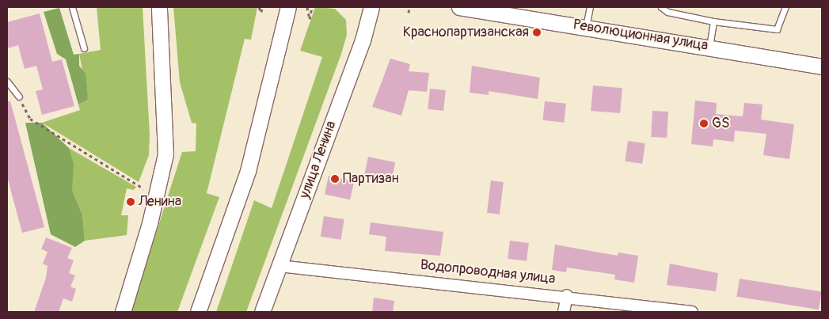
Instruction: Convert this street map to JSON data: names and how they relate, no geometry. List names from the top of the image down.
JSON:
{
  "streets": {
    "main road": ["Революционная улица", "улица Ленина"],
    "street": ["Водопроводная улица"]
  },
  "crossings": [
    ["улица Ленина", "Водопроводная улица"]
  ],
  "places": [
    "Краснопартизанская",
    "GS",
    "Партизан",
    "Ленина"
  ]
}
